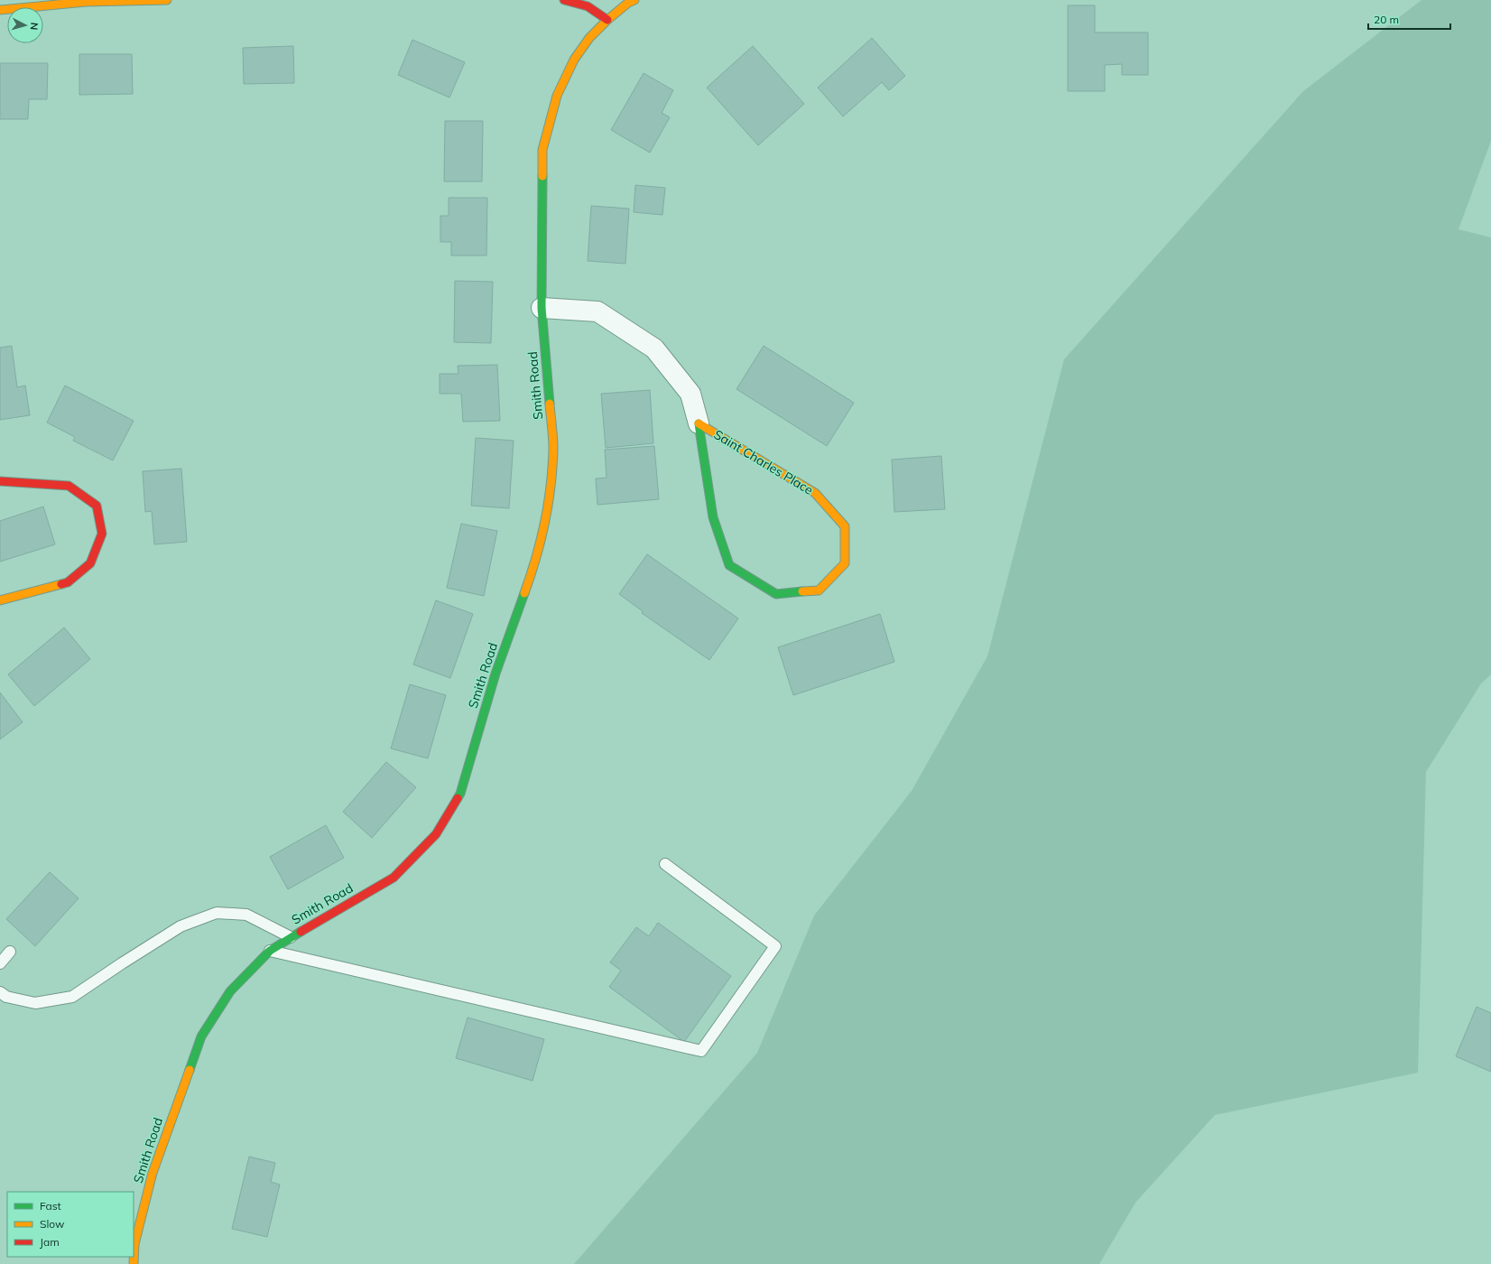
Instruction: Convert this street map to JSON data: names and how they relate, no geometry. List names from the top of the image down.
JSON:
{
  "streets": {
    "street": ["Smith Road", "Saint Charles Place"]
  },
  "crossings": [
    ["Smith Road", "Saint Charles Place"]
  ],
  "legend": ["Fast", "Slow", "Jam"],
  "scale_bar": "20 m",
  "north": "right"
}
